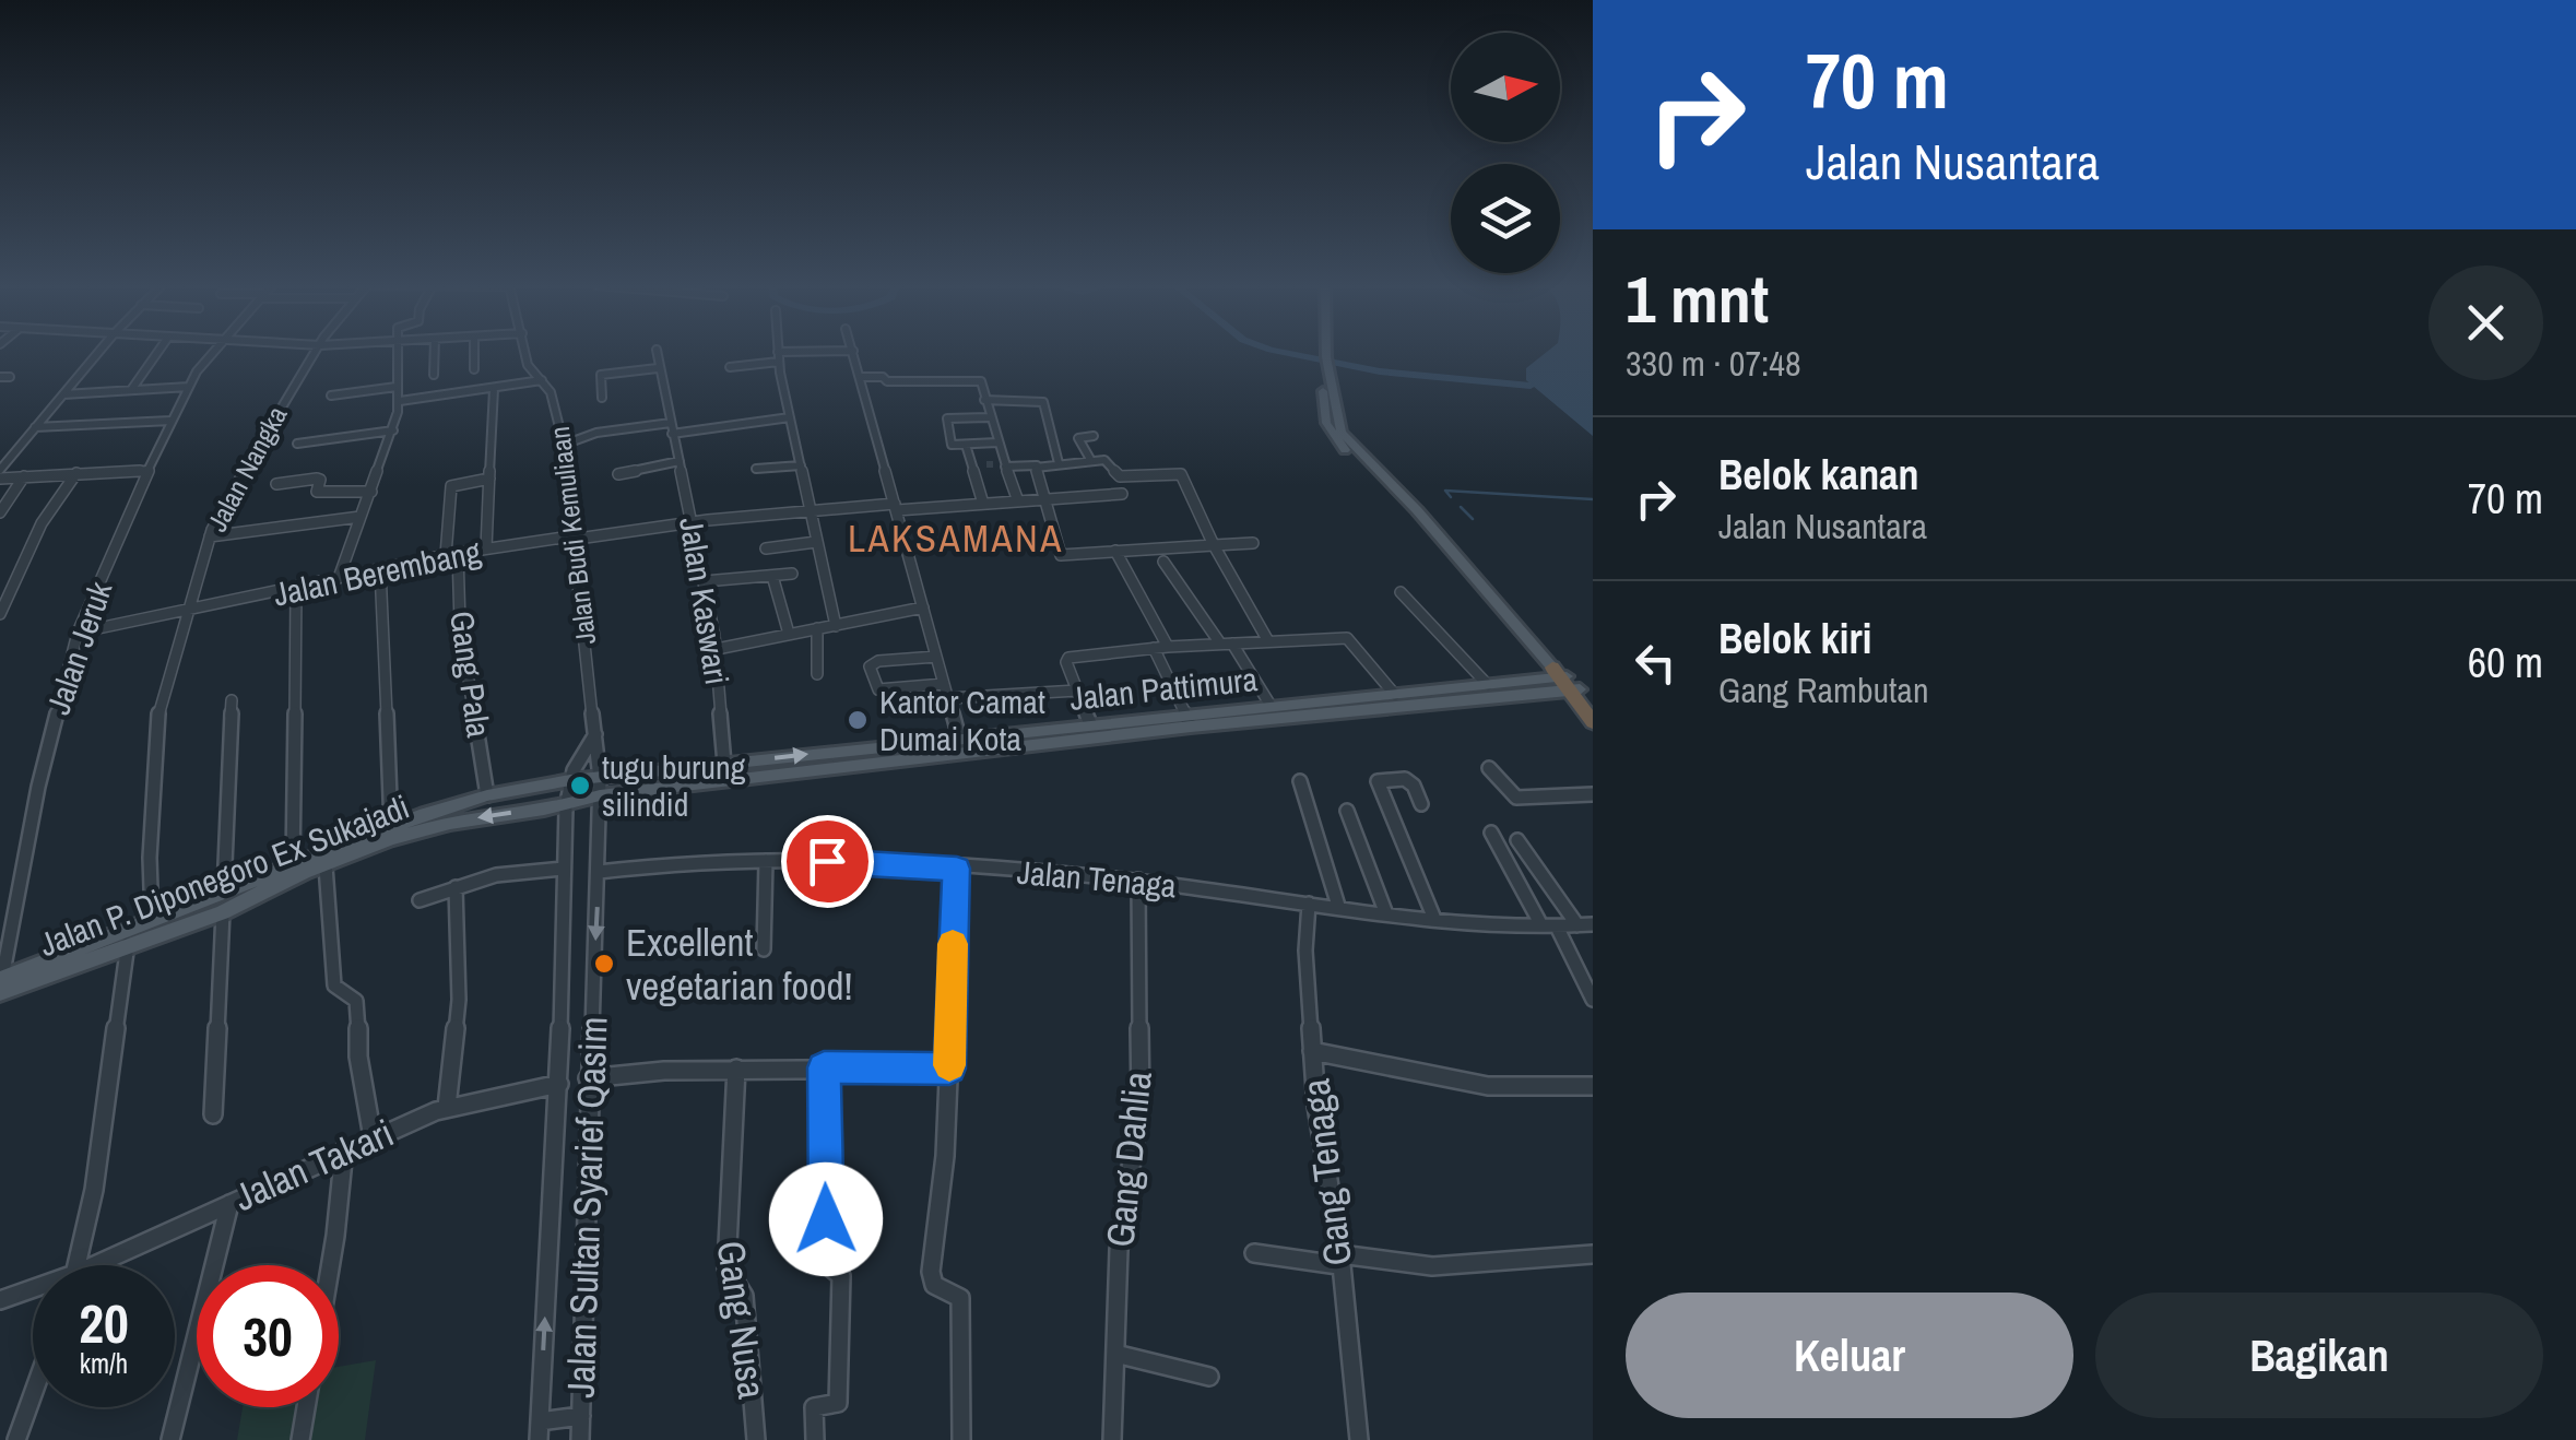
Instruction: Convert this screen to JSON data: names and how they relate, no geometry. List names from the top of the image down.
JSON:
{
  "streets": {
    "main road": ["Jalan Pattimura", "Jalan P. Diponegoro Ex Sukajadi"],
    "street": [
      "Jalan Nangka",
      "Jalan Budi Kemuliaan",
      "Jalan Berembang",
      "Jalan Kaswari",
      "Jalan Jeruk",
      "Gang Pala",
      "Jalan Tenaga",
      "Gang Dahlia",
      "Jalan Takari",
      "Gang Tenaga",
      "Jalan Sultan Syarief Qasim",
      "Gang Nusa"
    ]
  },
  "crossings": [
    ["Jalan Nangka", "Jalan Berembang"],
    ["Jalan Nangka", "Jalan Pattimura"],
    ["Jalan Budi Kemuliaan", "Jalan Berembang"],
    ["Jalan Budi Kemuliaan", "Jalan Pattimura"],
    ["Jalan Budi Kemuliaan", "Jalan P. Diponegoro Ex Sukajadi"],
    ["Jalan Budi Kemuliaan", "Jalan Sultan Syarief Qasim"],
    ["Jalan Berembang", "Jalan Kaswari"],
    ["Jalan Berembang", "Jalan Jeruk"],
    ["Jalan Berembang", "Gang Pala"],
    ["Jalan Kaswari", "Jalan Pattimura"],
    ["Jalan Jeruk", "Jalan Pattimura"],
    ["Jalan Jeruk", "Jalan P. Diponegoro Ex Sukajadi"],
    ["Gang Pala", "Jalan Pattimura"],
    ["Jalan Pattimura", "Jalan P. Diponegoro Ex Sukajadi"],
    ["Jalan Pattimura", "Jalan Sultan Syarief Qasim"],
    ["Jalan P. Diponegoro Ex Sukajadi", "Jalan Sultan Syarief Qasim"],
    ["Jalan Tenaga", "Gang Dahlia"],
    ["Jalan Tenaga", "Gang Tenaga"],
    ["Jalan Tenaga", "Jalan Sultan Syarief Qasim"]
  ],
  "one_way": ["Jalan P. Diponegoro Ex Sukajadi"],
  "districts": ["LAKSAMANA"],
  "places": ["Kantor Camat Dumai Kota", "tugu burung silindid", "Excellent vegetarian food!"],
  "north": "right",
  "page": {
    "turn": ["70 m", "Jalan Nusantara"],
    "heading": ["1 mnt", "330 m · 07:48"],
    "list": [
      {
        "name": "Belok kanan",
        "note": "Jalan Nusantara",
        "value": "70 m"
      },
      {
        "name": "Belok kiri",
        "note": "Gang Rambutan",
        "value": "60 m"
      }
    ],
    "speed": "20 km/h",
    "limit": "30",
    "buttons": ["Keluar", "Bagikan"]
  }
}
